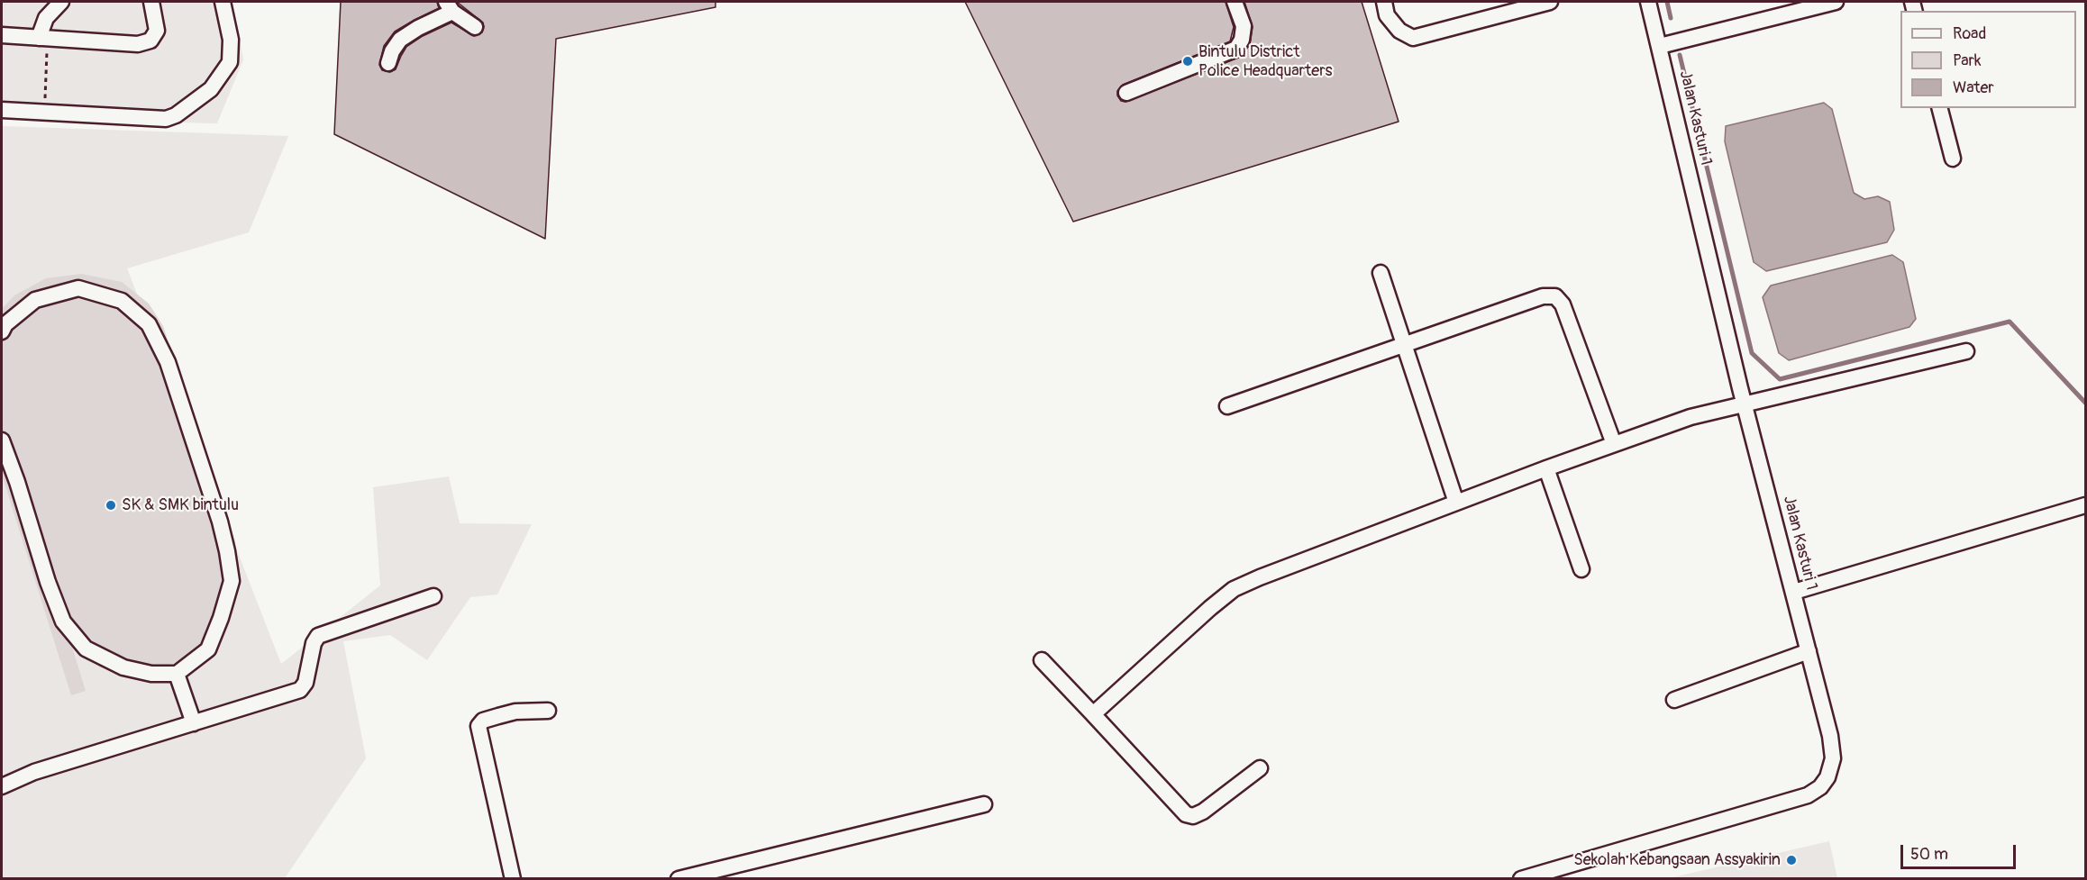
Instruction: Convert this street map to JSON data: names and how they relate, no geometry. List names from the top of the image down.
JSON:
{
  "streets": {
    "street": ["Jalan Kasturi 1"]
  },
  "places": ["Bintulu District Police Headquarters", "SK & SMK bintulu", "Sekolah Kebangsaan Assyakirin"],
  "legend": ["Road", "Park", "Water"],
  "scale_bar": "50 m"
}
